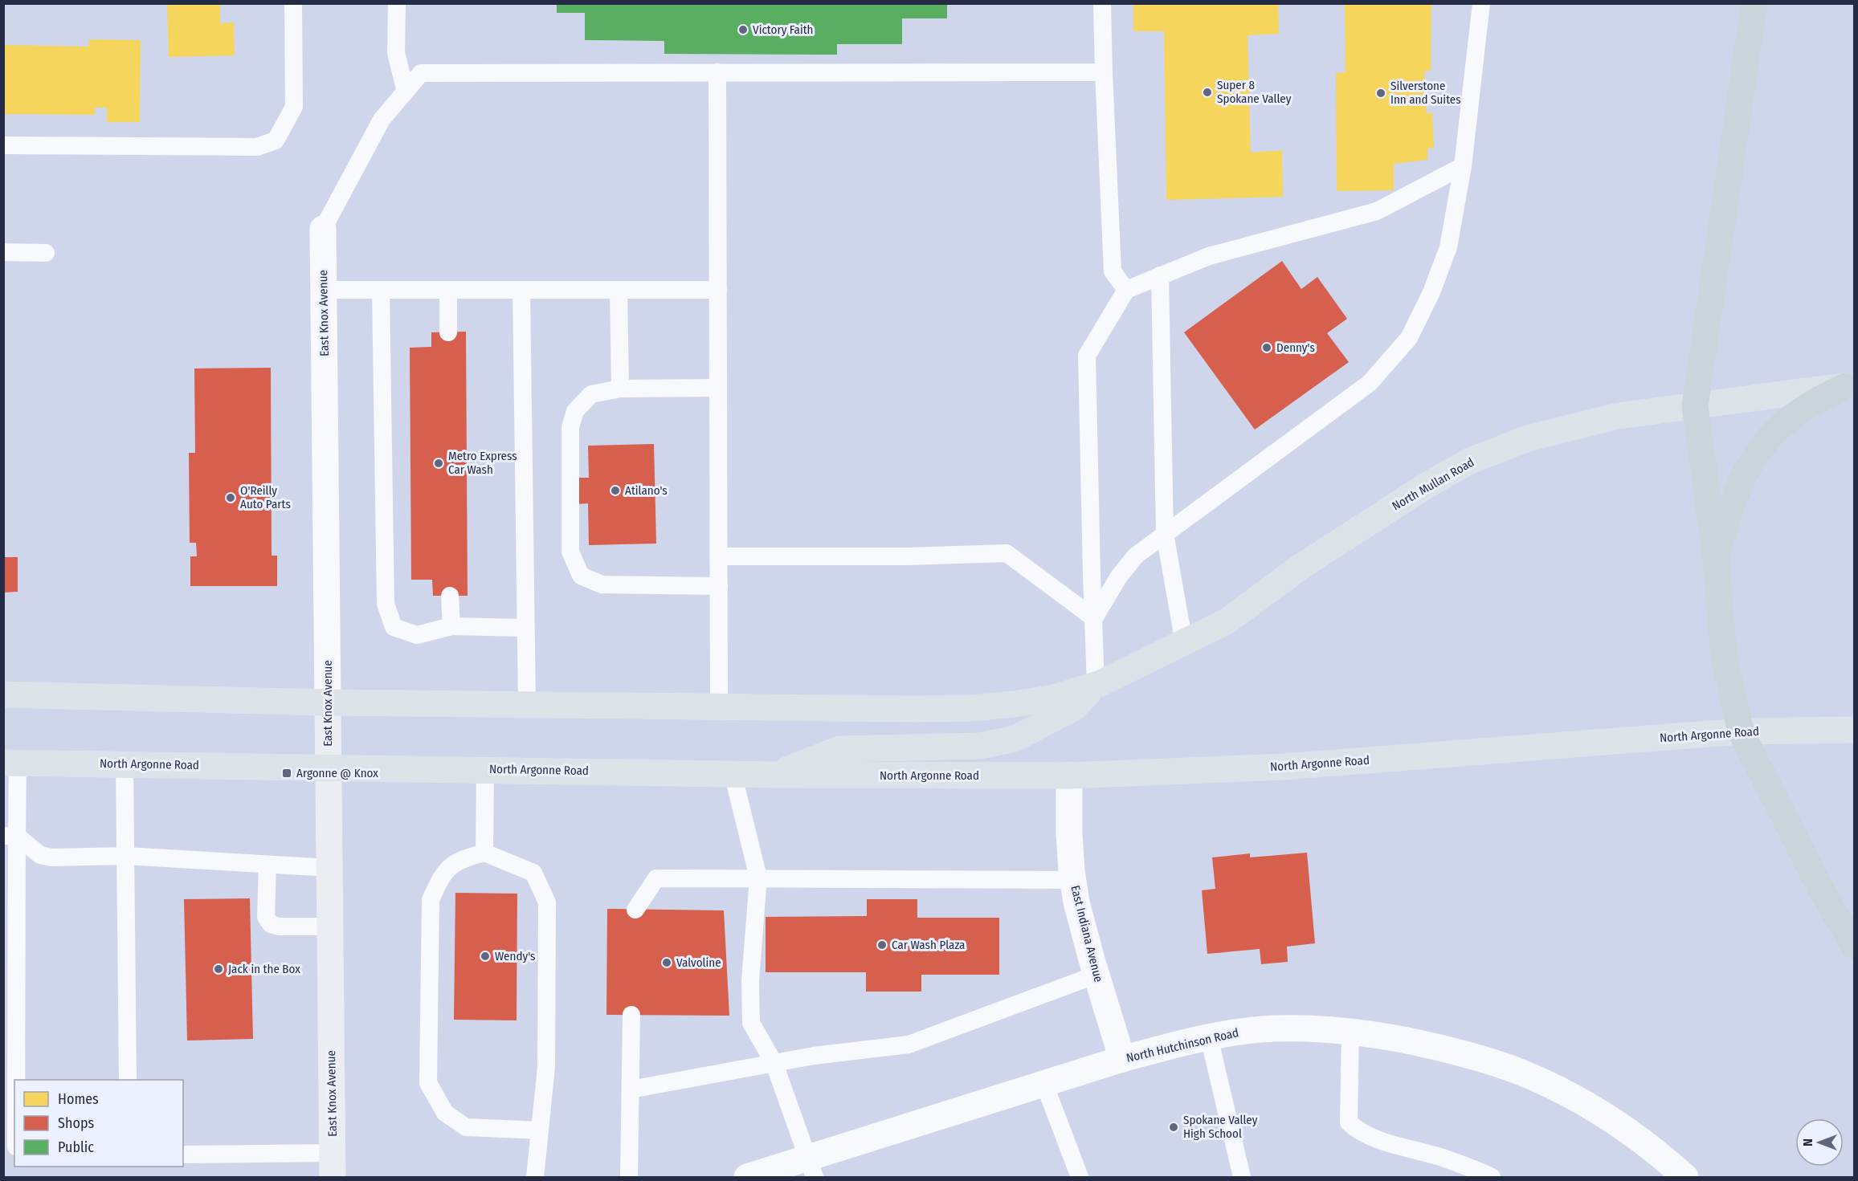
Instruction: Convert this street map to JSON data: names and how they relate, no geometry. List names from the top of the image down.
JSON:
{
  "streets": {
    "main road": ["North Mullan Road", "North Argonne Road"],
    "street": ["East Knox Avenue", "East Indiana Avenue", "North Hutchinson Road"]
  },
  "crossings": [
    ["East Knox Avenue", "North Argonne Road"],
    ["North Argonne Road", "East Indiana Avenue"],
    ["East Indiana Avenue", "North Hutchinson Road"]
  ],
  "places": {
    "other": [
      "Victory Faith",
      "Super 8 Spokane Valley",
      "Silverstone Inn and Suites",
      "Denny's",
      "Metro Express Car Wash",
      "Atilano's",
      "O'Reilly Auto Parts",
      "Car Wash Plaza",
      "Wendy's",
      "Valvoline",
      "Jack in the Box",
      "Spokane Valley High School"
    ],
    "transit": ["Argonne @ Knox"]
  },
  "legend": ["Homes", "Shops", "Public"],
  "north": "left"
}
